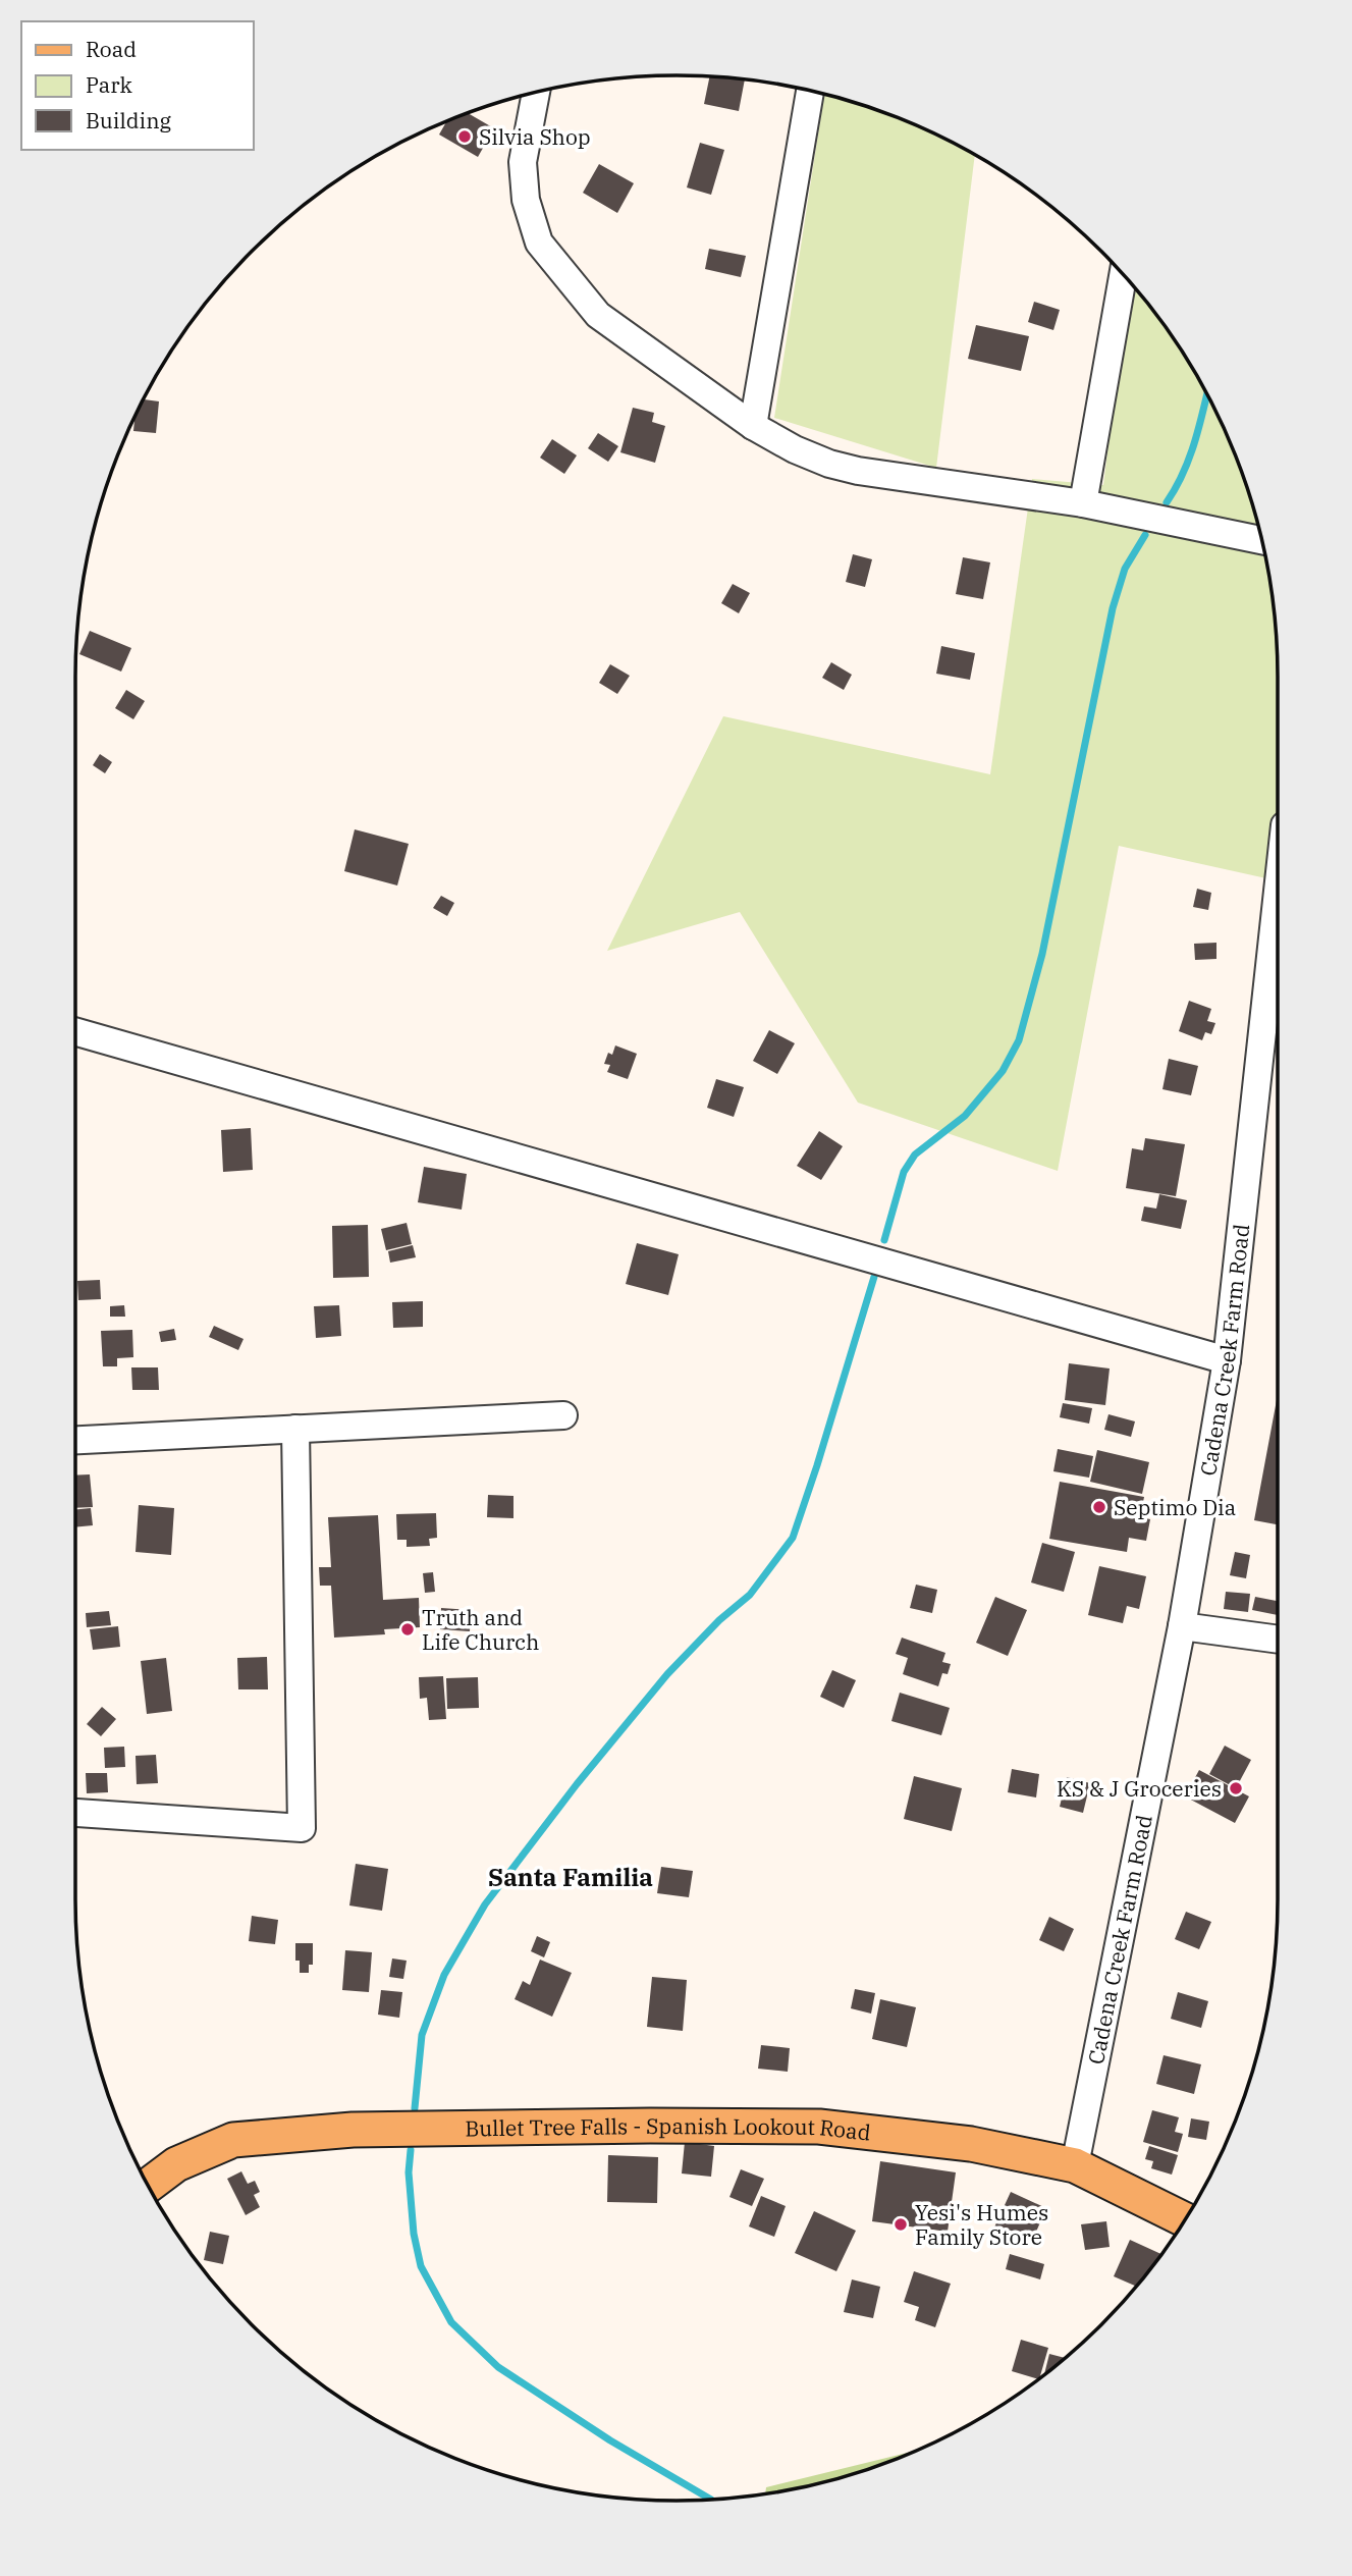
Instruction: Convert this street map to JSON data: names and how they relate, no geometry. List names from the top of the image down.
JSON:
{
  "streets": {
    "main road": ["Bullet Tree Falls - Spanish Lookout Road"],
    "street": ["Cadena Creek Farm Road"]
  },
  "crossings": [
    ["Cadena Creek Farm Road", "Bullet Tree Falls - Spanish Lookout Road"]
  ],
  "districts": ["Santa Familia"],
  "places": [
    "Silvia Shop",
    "Septimo Dia",
    "Truth and Life Church",
    "KS & J Groceries",
    "Yesi's Humes Family Store"
  ],
  "legend": ["Road", "Park", "Building"]
}
